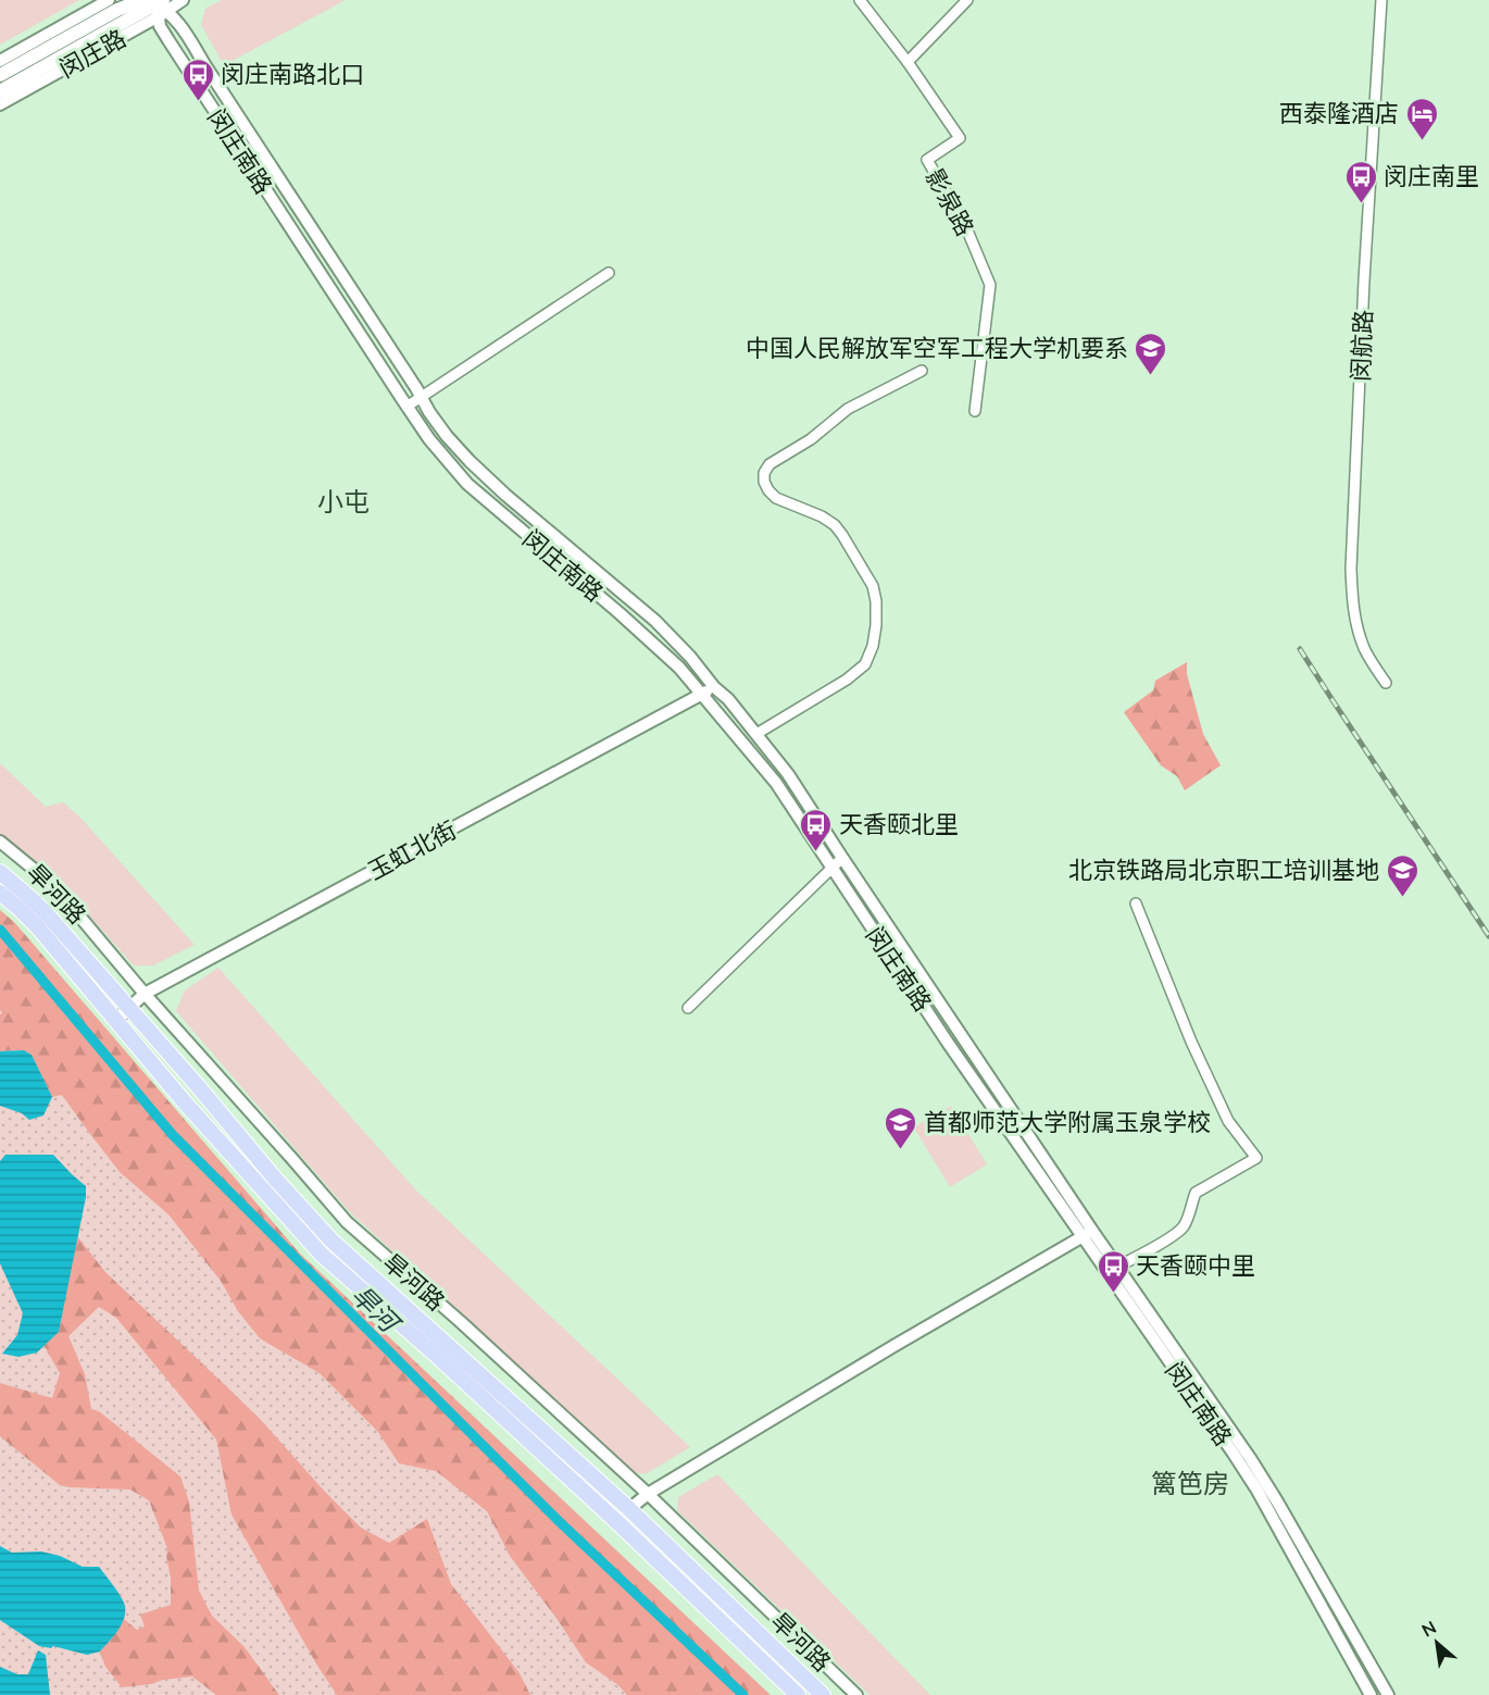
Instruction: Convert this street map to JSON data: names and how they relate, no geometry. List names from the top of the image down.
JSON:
{
  "streets": {
    "main road": ["闵庄路", "旱河路"],
    "street": [
      "闵庄南路",
      "影泉路",
      "闵航路",
      "玉虹北街"
    ]
  },
  "crossings": [
    ["闵庄路", "闵庄南路"],
    ["闵庄南路", "玉虹北街"],
    ["玉虹北街", "旱河路"]
  ],
  "districts": ["小屯", "篱笆房"],
  "water": ["旱河"],
  "places": {
    "bus stop": [
      "闵庄南路北口",
      "闵庄南里",
      "天香颐北里",
      "天香颐中里"
    ],
    "hotel": ["西泰隆酒店"],
    "school or university": ["中国人民解放军空军工程大学机要系", "北京铁路局北京职工培训基地", "首都师范大学附属玉泉学校"]
  },
  "north": "top left"
}
